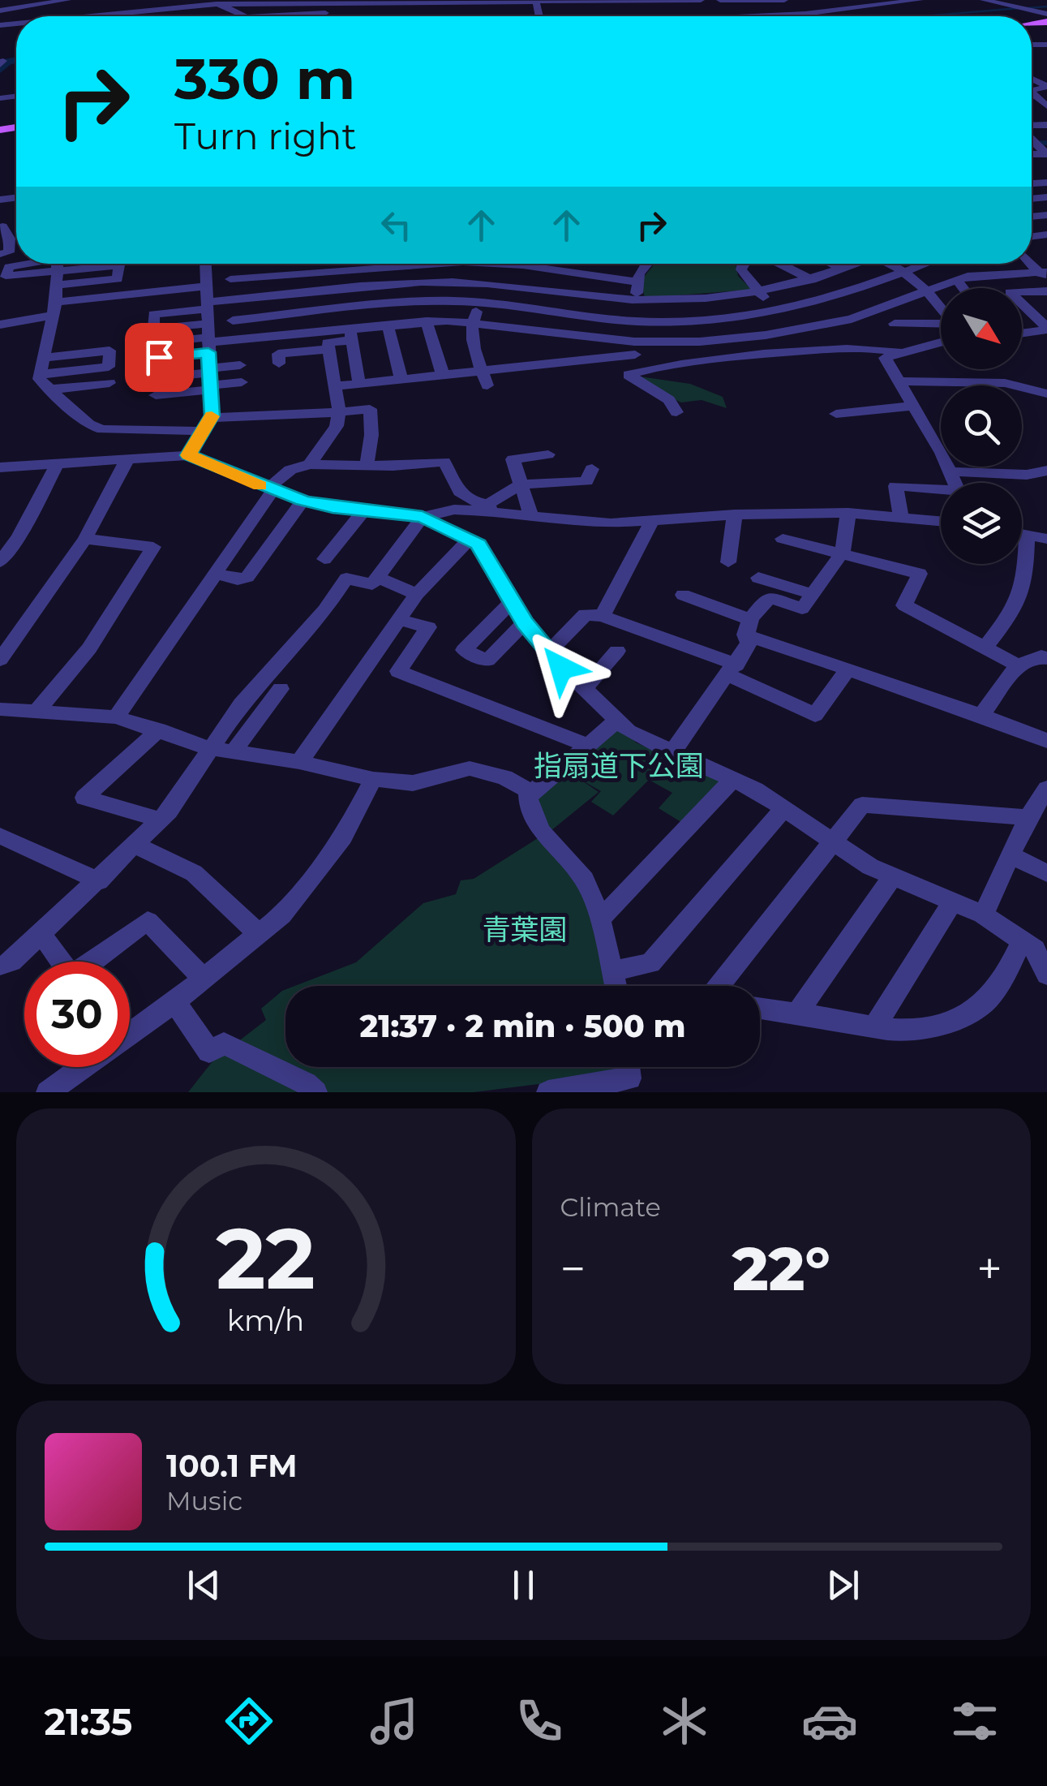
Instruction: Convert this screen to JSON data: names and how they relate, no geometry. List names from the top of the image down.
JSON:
{
  "parks": ["指扇道下公園", "青葉園"],
  "north": "bottom right",
  "page": {
    "turn": ["330 m", "Turn right"],
    "limit": "30",
    "trip": "21:37 · 2 min · 500 m",
    "tile": "Climate",
    "heat": ["−", "22°", "+"],
    "song": ["100.1 FM", "Music"],
    "tabs": "21:35",
    "gauge": ["22", "km/h"]
  }
}
